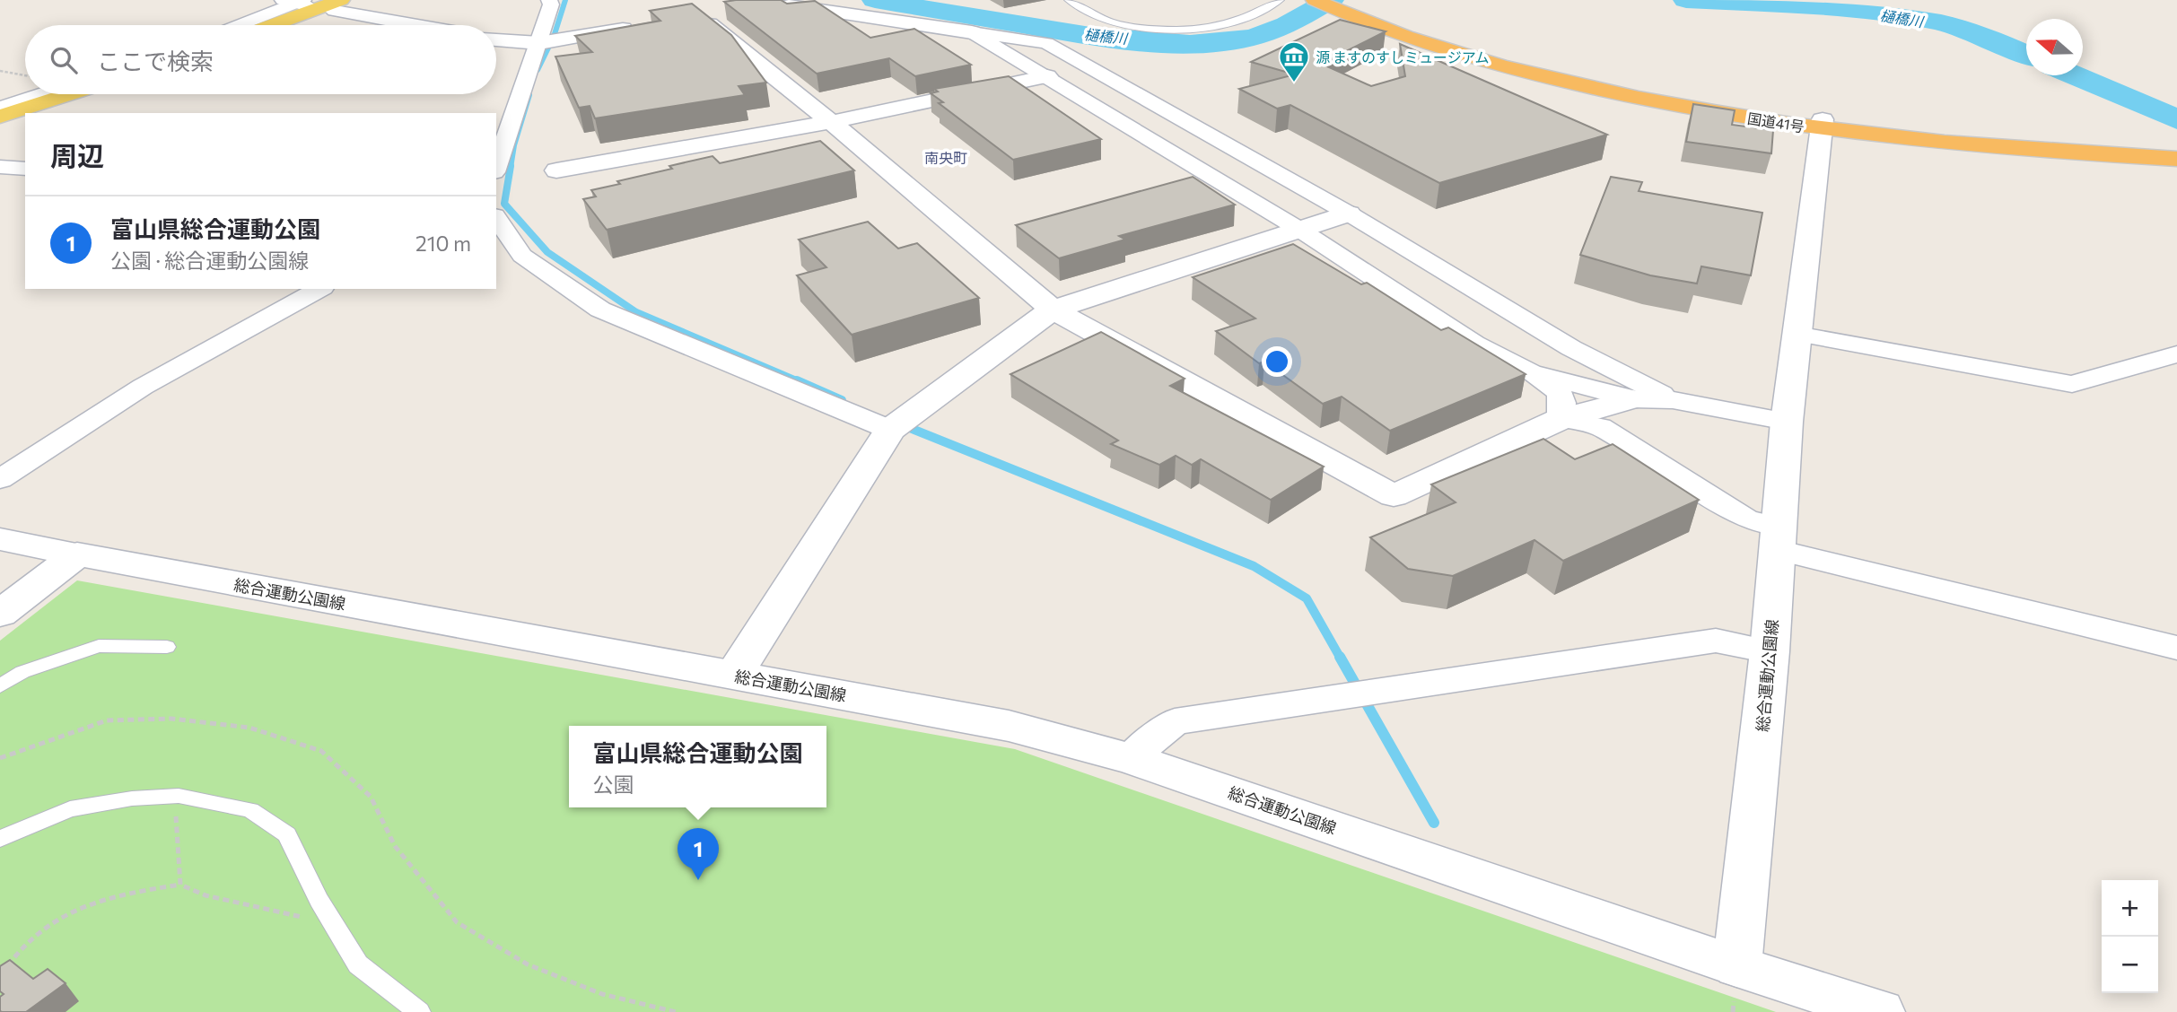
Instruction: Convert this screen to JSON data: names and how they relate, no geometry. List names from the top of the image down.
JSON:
{
  "streets": {
    "highway": ["国道41号"],
    "street": ["総合運動公園線"]
  },
  "crossings": [
    ["国道41号", "総合運動公園線"]
  ],
  "districts": ["南央町"],
  "water": ["樋橋川"],
  "places": {
    "museum": ["源 ますのすしミュージアム"]
  },
  "north": "left",
  "page": {
    "search": "ここで検索",
    "heading": "周辺",
    "list": [
      {
        "mark": "1",
        "name": "富山県総合運動公園",
        "note": "公園 · 総合運動公園線",
        "value": "210 m"
      }
    ],
    "popup": ["富山県総合運動公園", "公園"],
    "pins": "1",
    "map_buttons": ["+", "−"]
  }
}
